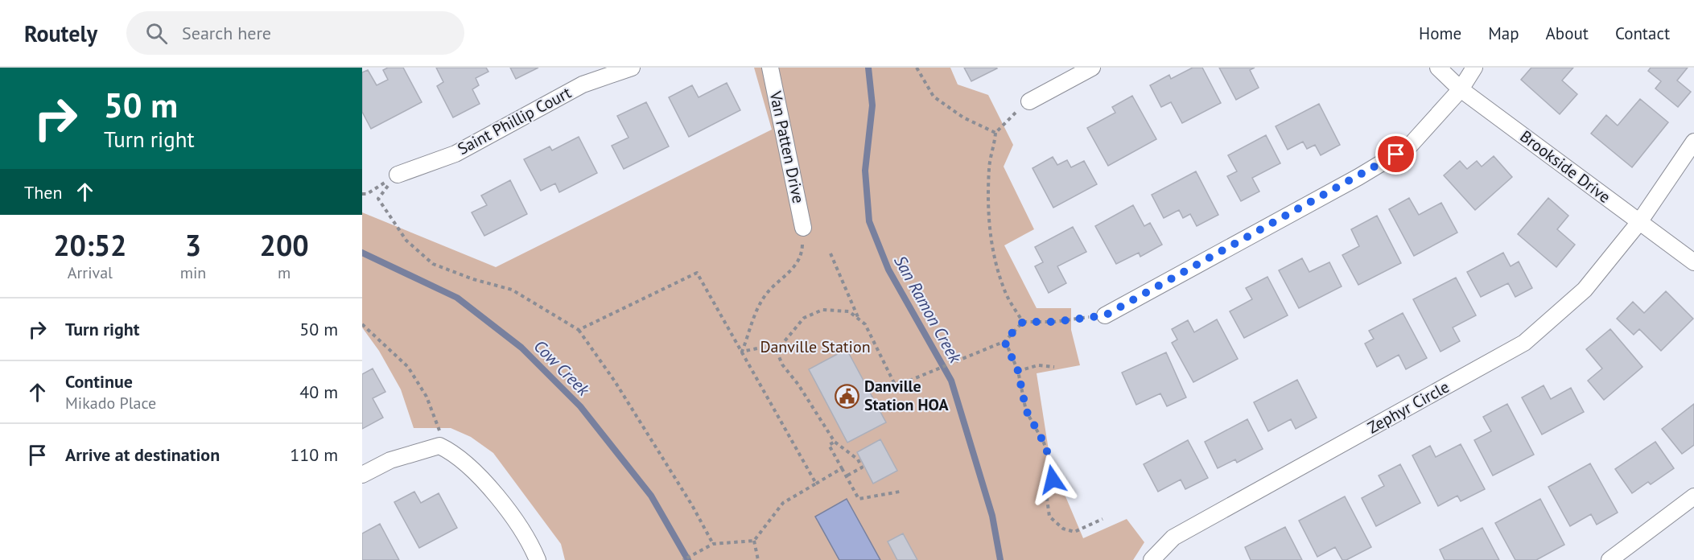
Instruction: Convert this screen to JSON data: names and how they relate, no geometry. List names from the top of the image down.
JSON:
{
  "streets": {
    "street": [
      "Saint Phillip Court",
      "Van Patten Drive",
      "Brookside Drive",
      "Zephyr Circle"
    ]
  },
  "crossings": [
    ["Brookside Drive", "Zephyr Circle"]
  ],
  "water": ["San Ramon Creek", "Cow Creek"],
  "parks": ["Danville Station"],
  "places": {
    "public building": ["Danville Station HOA"]
  },
  "page": {
    "header": "Routely",
    "search": "Search here",
    "nav": [
      "Home",
      "Map",
      "About",
      "Contact"
    ],
    "turn": ["50 m", "Turn right"],
    "then": "Then",
    "eta": [
      "20:52",
      "Arrival",
      "3",
      "min",
      "200",
      "m"
    ],
    "list": [
      {
        "name": "Turn right",
        "value": "50 m"
      },
      {
        "name": "Continue",
        "note": "Mikado Place",
        "value": "40 m"
      },
      {
        "name": "Arrive at destination",
        "value": "110 m"
      }
    ]
  }
}
